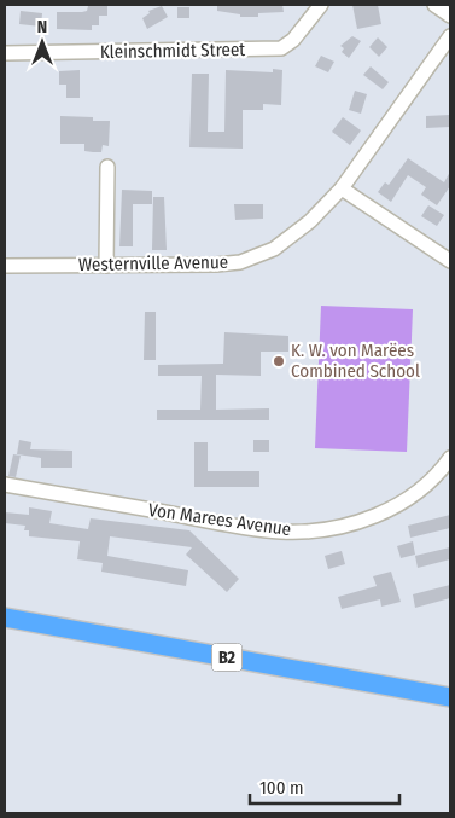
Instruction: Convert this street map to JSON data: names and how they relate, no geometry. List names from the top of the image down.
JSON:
{
  "streets": {
    "highway": ["B2"],
    "street": ["Kleinschmidt Street", "Westernville Avenue", "Von Marees Avenue"]
  },
  "places": ["K. W. von Marëes Combined School"],
  "scale_bar": "100 m",
  "north": "top"
}
